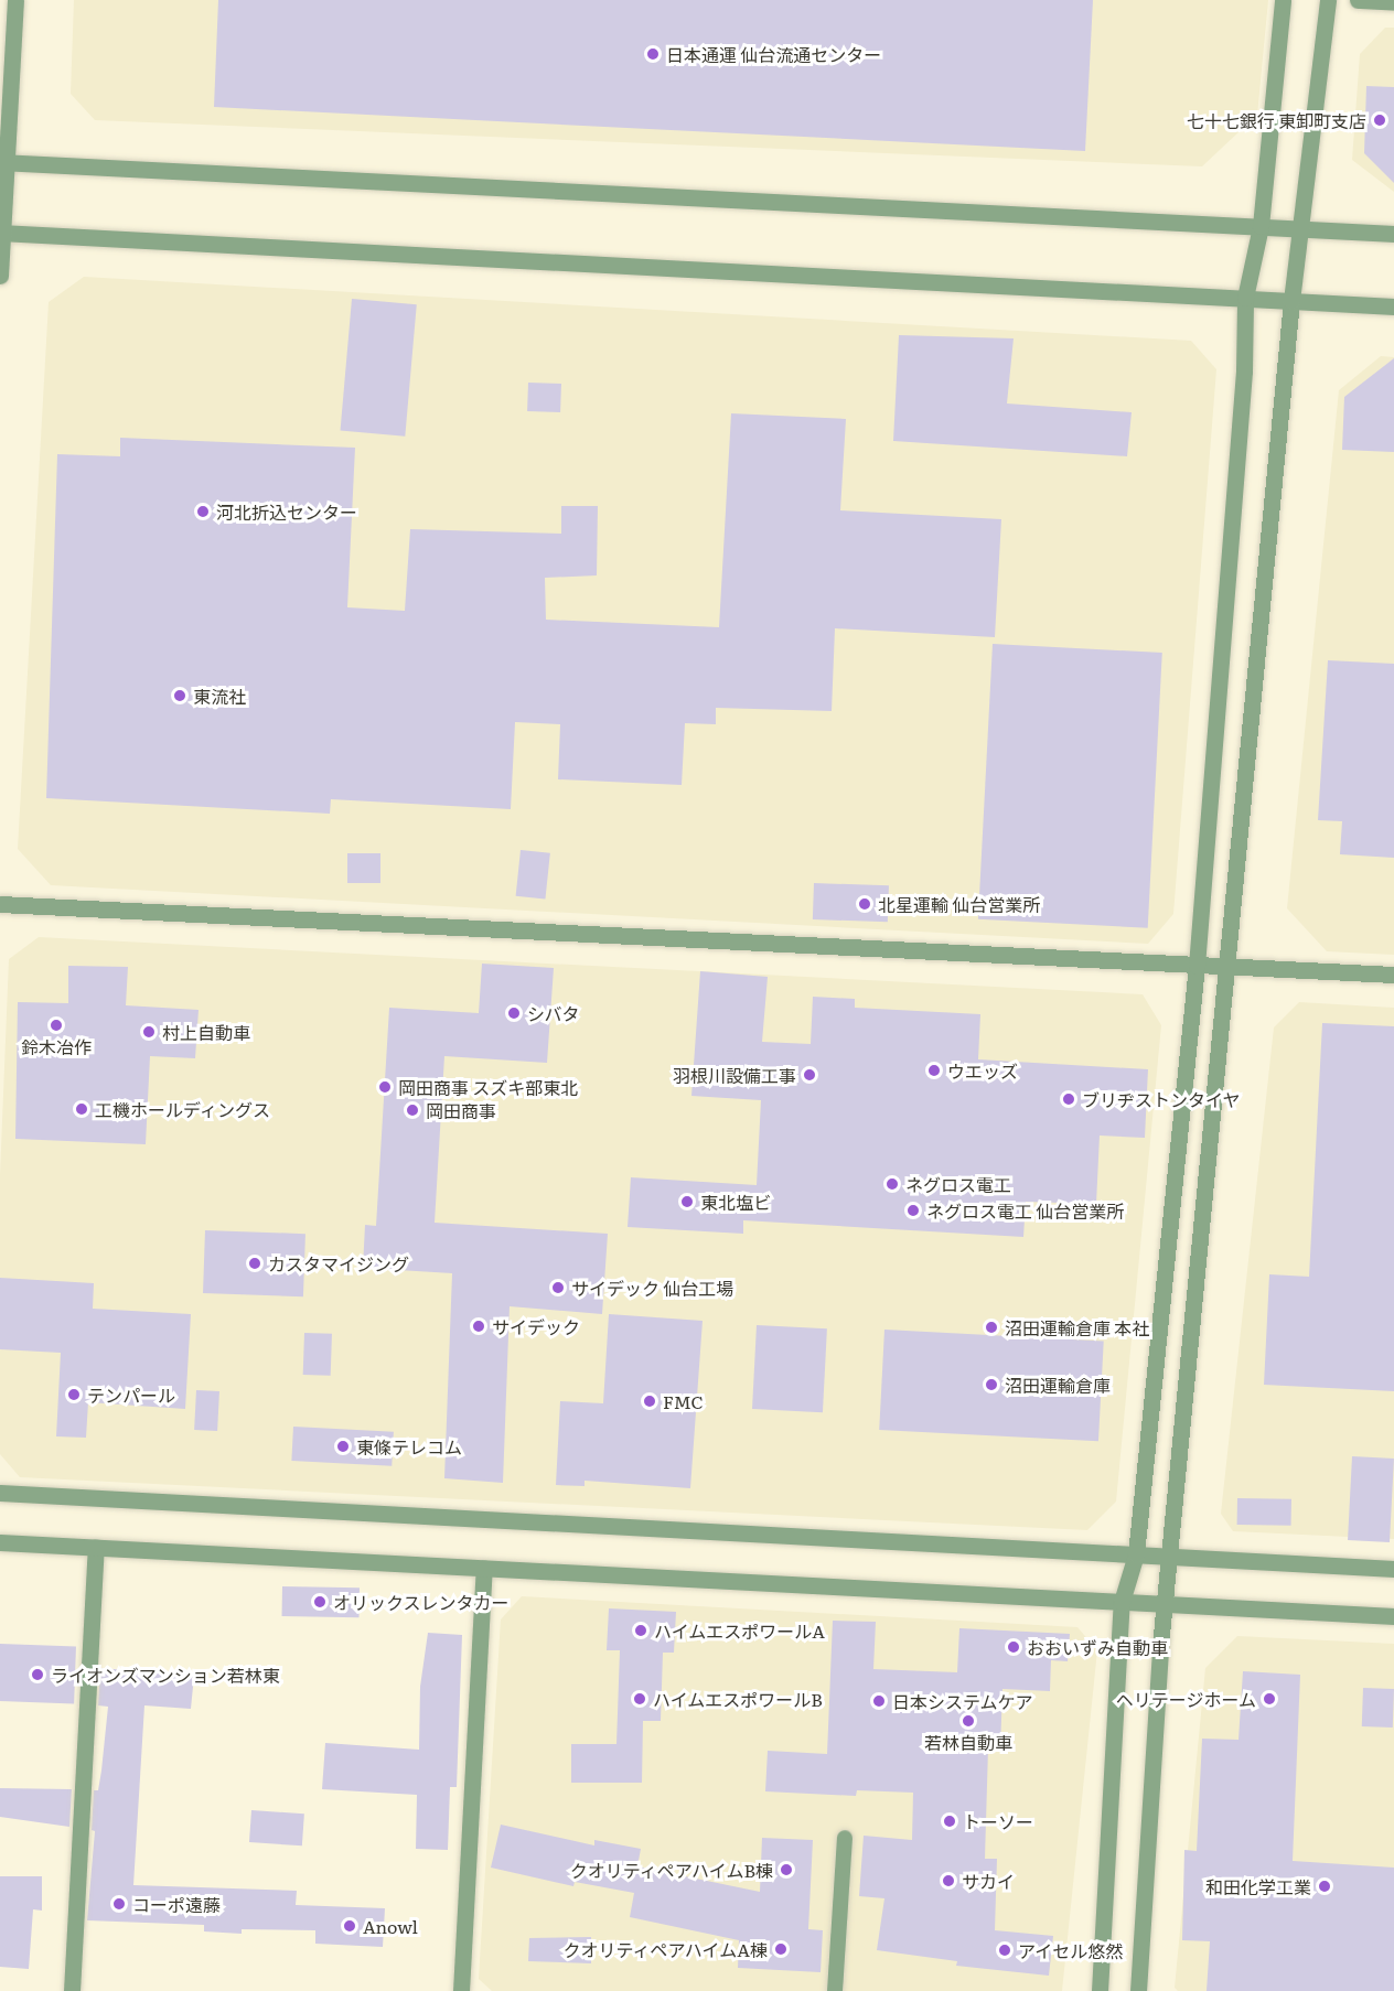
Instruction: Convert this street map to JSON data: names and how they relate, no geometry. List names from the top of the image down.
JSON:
{
  "places": [
    "日本通運 仙台流通センター",
    "七十七銀行 東卸町支店",
    "河北折込センター",
    "東流社",
    "北星運輸 仙台営業所",
    "シバタ",
    "鈴木冶作",
    "村上自動車",
    "ウエッズ",
    "羽根川設備工事",
    "岡田商事 スズキ部東北",
    "ブリヂストンタイヤ",
    "工機ホールディングス",
    "岡田商事",
    "ネグロス電工",
    "東北塩ビ",
    "ネグロス電工 仙台営業所",
    "カスタマイジング",
    "サイデック 仙台工場",
    "サイデック",
    "沼田運輸倉庫 本社",
    "沼田運輸倉庫",
    "テンパール",
    "FMC",
    "東條テレコム",
    "オリックスレンタカー",
    "ハイムエスポワールA",
    "おおいずみ自動車",
    "ライオンズマンション若林東",
    "ハイムエスポワールB",
    "ヘリテージホーム",
    "日本システムケア",
    "若林自動車",
    "トーソー",
    "クオリティペアハイムB棟",
    "サカイ",
    "和田化学工業",
    "コーポ遠藤",
    "Anowl",
    "クオリティペアハイムA棟",
    "アイセル悠然"
  ]
}
